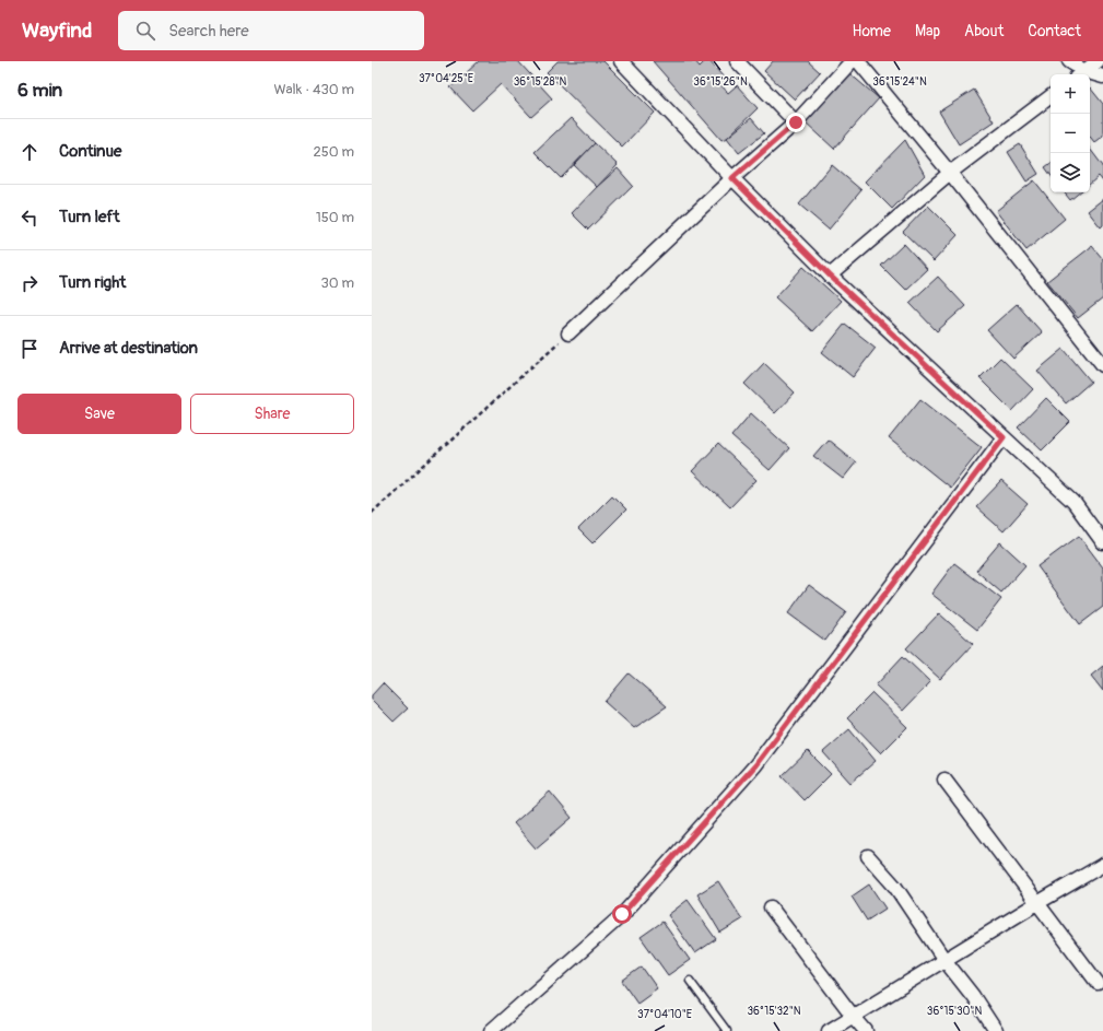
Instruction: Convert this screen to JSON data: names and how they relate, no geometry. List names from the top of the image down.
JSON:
{
  "page": {
    "header": "Wayfind",
    "search": "Search here",
    "nav": [
      "Home",
      "Map",
      "About",
      "Contact"
    ],
    "heading": ["6 min", "Walk · 430 m"],
    "map_buttons": ["+", "−"],
    "list": [
      ["Continue", "250 m"],
      ["Turn left", "150 m"],
      ["Turn right", "30 m"],
      "Arrive at destination"
    ],
    "buttons": ["Save", "Share"]
  },
  "coordinates": [
    "37°04'25\"E",
    "36°15'28\"N",
    "36°15'26\"N",
    "36°15'24\"N",
    "36°15'32\"N",
    "36°15'30\"N",
    "37°04'10\"E"
  ]
}
